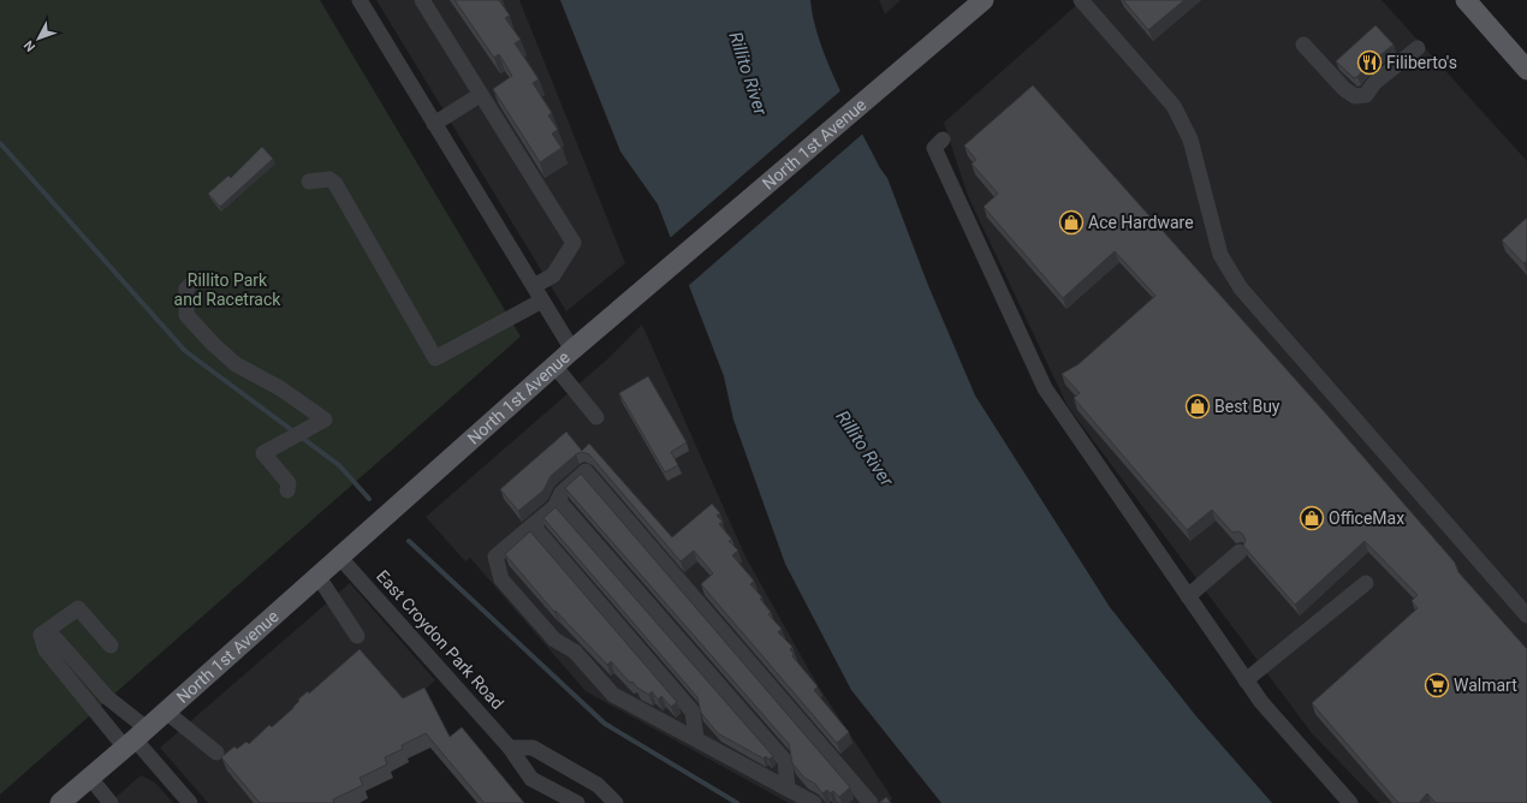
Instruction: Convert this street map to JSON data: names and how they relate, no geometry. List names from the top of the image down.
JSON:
{
  "streets": {
    "main road": ["North 1st Avenue"],
    "street": ["East Croydon Park Road"]
  },
  "crossings": [
    ["North 1st Avenue", "East Croydon Park Road"]
  ],
  "water": ["Rillito River"],
  "parks": ["Rillito Park and Racetrack"],
  "places": {
    "restaurant": ["Filiberto's"],
    "shop": ["Ace Hardware", "Best Buy", "OfficeMax"],
    "supermarket": ["Walmart"]
  },
  "north": "bottom left"
}
